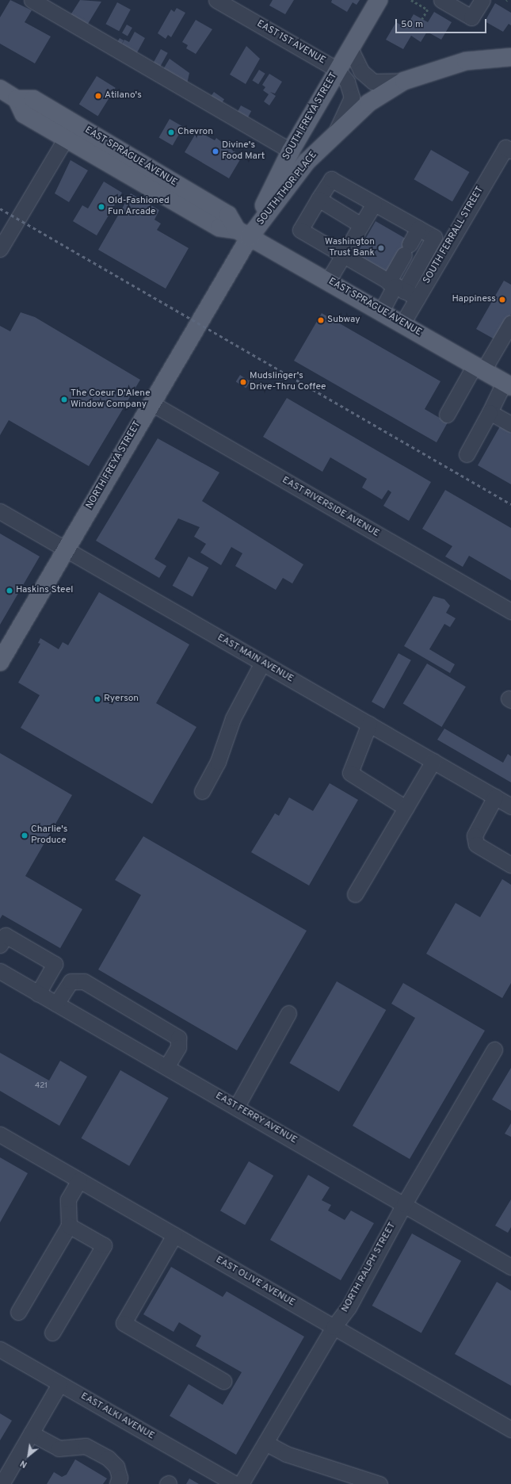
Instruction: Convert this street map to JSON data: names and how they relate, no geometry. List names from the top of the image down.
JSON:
{
  "streets": {
    "main road": [
      "SOUTH FREYA STREET",
      "EAST SPRAGUE AVENUE",
      "SOUTH THOR PLACE",
      "NORTH FREYA STREET"
    ],
    "street": [
      "EAST 1ST AVENUE",
      "SOUTH FERRALL STREET",
      "EAST RIVERSIDE AVENUE",
      "EAST MAIN AVENUE",
      "EAST FERRY AVENUE",
      "NORTH RALPH STREET",
      "EAST OLIVE AVENUE",
      "EAST ALKI AVENUE"
    ]
  },
  "crossings": [
    ["EAST 1ST AVENUE", "SOUTH FREYA STREET"],
    ["EAST 1ST AVENUE", "SOUTH THOR PLACE"],
    ["SOUTH FREYA STREET", "EAST SPRAGUE AVENUE"],
    ["SOUTH FREYA STREET", "SOUTH THOR PLACE"],
    ["SOUTH FREYA STREET", "NORTH FREYA STREET"],
    ["EAST SPRAGUE AVENUE", "SOUTH THOR PLACE"],
    ["EAST SPRAGUE AVENUE", "SOUTH FERRALL STREET"],
    ["EAST SPRAGUE AVENUE", "NORTH FREYA STREET"],
    ["SOUTH THOR PLACE", "NORTH FREYA STREET"],
    ["NORTH FREYA STREET", "EAST RIVERSIDE AVENUE"],
    ["NORTH FREYA STREET", "EAST MAIN AVENUE"],
    ["EAST FERRY AVENUE", "NORTH RALPH STREET"],
    ["NORTH RALPH STREET", "EAST OLIVE AVENUE"]
  ],
  "places": [
    "Atilano's",
    "Chevron",
    "Divine's Food Mart",
    "Old-Fashioned Fun Arcade",
    "Washington Trust Bank",
    "Happiness",
    "Subway",
    "Mudslinger's Drive-Thru Coffee",
    "The Coeur D'Alene Window Company",
    "Haskins Steel",
    "Ryerson",
    "Charlie's Produce"
  ],
  "house_numbers": ["421"],
  "scale_bar": "50 m",
  "north": "bottom left"
}
